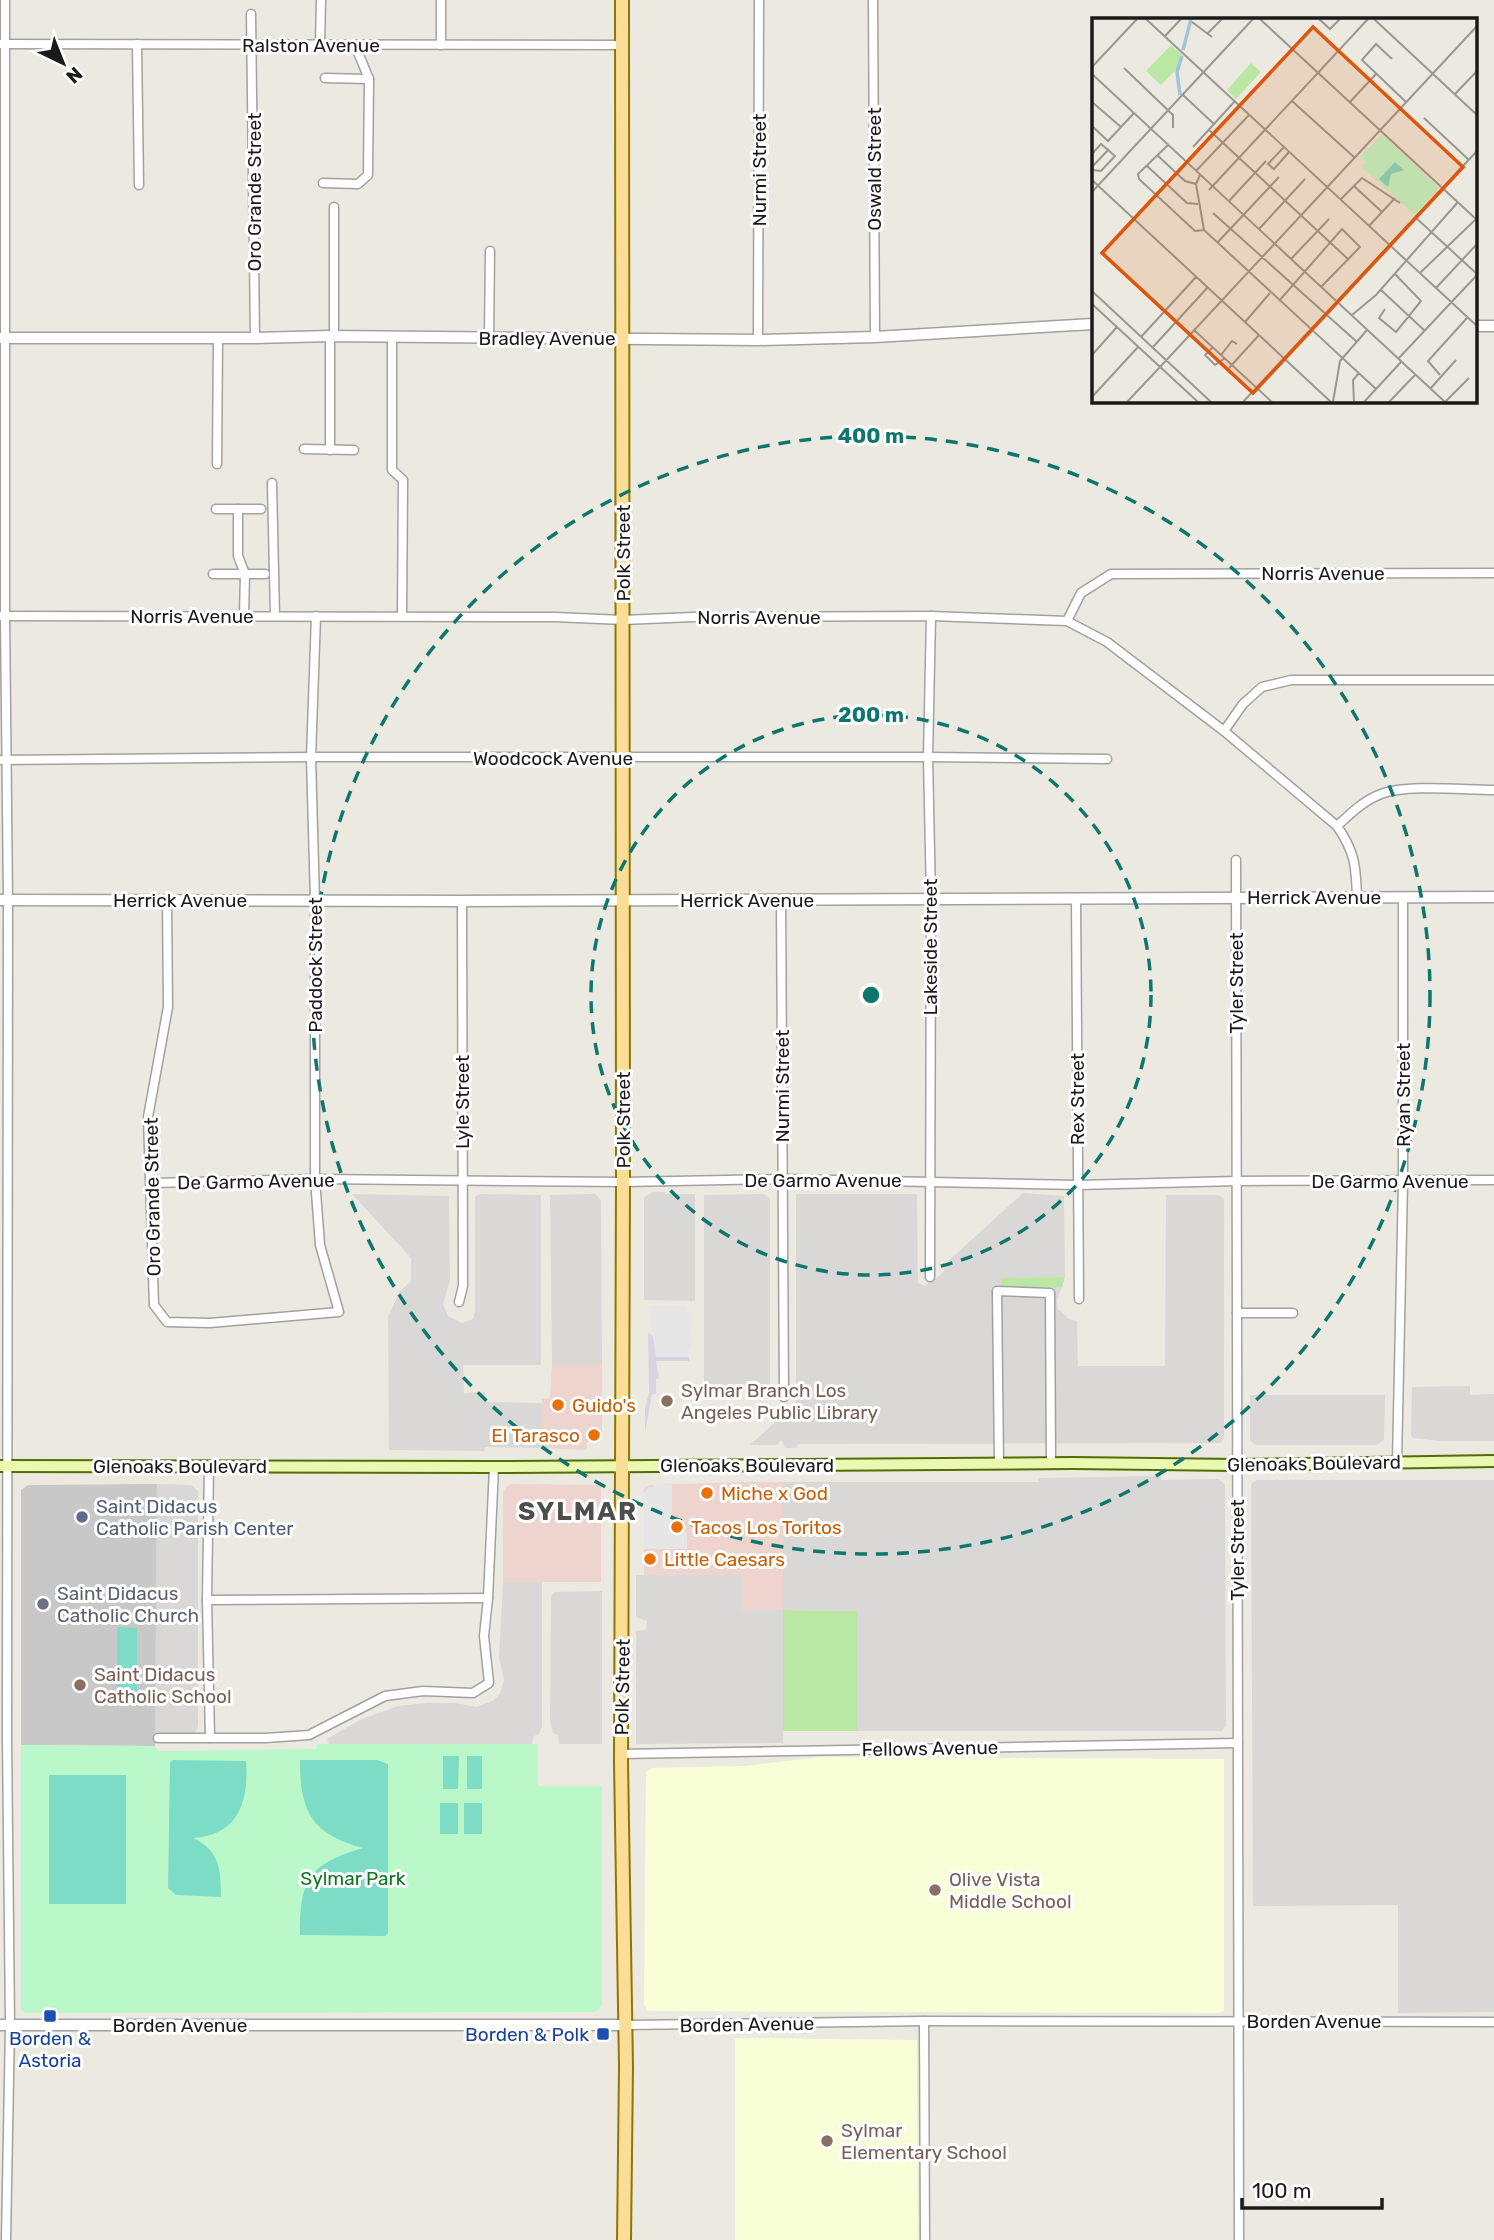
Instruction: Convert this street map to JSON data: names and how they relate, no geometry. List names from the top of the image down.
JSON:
{
  "streets": {
    "main road": ["Polk Street", "Glenoaks Boulevard"],
    "street": [
      "Ralston Avenue",
      "Oswald Street",
      "Nurmi Street",
      "Oro Grande Street",
      "Bradley Avenue",
      "Norris Avenue",
      "Woodcock Avenue",
      "Herrick Avenue",
      "Lakeside Street",
      "Paddock Street",
      "Tyler Street",
      "Ryan Street",
      "Rex Street",
      "Lyle Street",
      "De Garmo Avenue",
      "Fellows Avenue",
      "Borden Avenue"
    ]
  },
  "crossings": [
    ["Ralston Avenue", "Oro Grande Street"],
    ["Ralston Avenue", "Polk Street"],
    ["Oswald Street", "Bradley Avenue"],
    ["Nurmi Street", "Bradley Avenue"],
    ["Nurmi Street", "Herrick Avenue"],
    ["Nurmi Street", "De Garmo Avenue"],
    ["Oro Grande Street", "Bradley Avenue"],
    ["Oro Grande Street", "Herrick Avenue"],
    ["Oro Grande Street", "Paddock Street"],
    ["Oro Grande Street", "De Garmo Avenue"],
    ["Bradley Avenue", "Polk Street"],
    ["Polk Street", "Norris Avenue"],
    ["Polk Street", "Woodcock Avenue"],
    ["Polk Street", "Herrick Avenue"],
    ["Polk Street", "De Garmo Avenue"],
    ["Polk Street", "Glenoaks Boulevard"],
    ["Polk Street", "Fellows Avenue"],
    ["Polk Street", "Borden Avenue"],
    ["Norris Avenue", "Lakeside Street"],
    ["Norris Avenue", "Paddock Street"],
    ["Woodcock Avenue", "Lakeside Street"],
    ["Woodcock Avenue", "Paddock Street"],
    ["Herrick Avenue", "Lakeside Street"],
    ["Herrick Avenue", "Paddock Street"],
    ["Herrick Avenue", "Tyler Street"],
    ["Herrick Avenue", "Ryan Street"],
    ["Herrick Avenue", "Rex Street"],
    ["Herrick Avenue", "Lyle Street"],
    ["Lakeside Street", "De Garmo Avenue"],
    ["Paddock Street", "De Garmo Avenue"],
    ["Tyler Street", "De Garmo Avenue"],
    ["Tyler Street", "Glenoaks Boulevard"],
    ["Tyler Street", "Fellows Avenue"],
    ["Tyler Street", "Borden Avenue"],
    ["Ryan Street", "De Garmo Avenue"],
    ["Ryan Street", "Glenoaks Boulevard"],
    ["Rex Street", "De Garmo Avenue"],
    ["Lyle Street", "De Garmo Avenue"]
  ],
  "districts": ["SYLMAR"],
  "parks": ["Sylmar Park"],
  "places": {
    "other": [
      "Sylmar Branch Los Angeles Public Library",
      "Guido's",
      "El Tarasco",
      "Miche x God",
      "Saint Didacus Catholic Parish Center",
      "Tacos Los Toritos",
      "Little Caesars",
      "Saint Didacus Catholic Church",
      "Saint Didacus Catholic School",
      "Olive Vista Middle School",
      "Sylmar Elementary School"
    ],
    "transit": ["Borden & Astoria", "Borden & Polk"]
  },
  "scale_bar": "100 m",
  "north": "bottom right",
  "rings": ["400 m", "200 m"]
}
